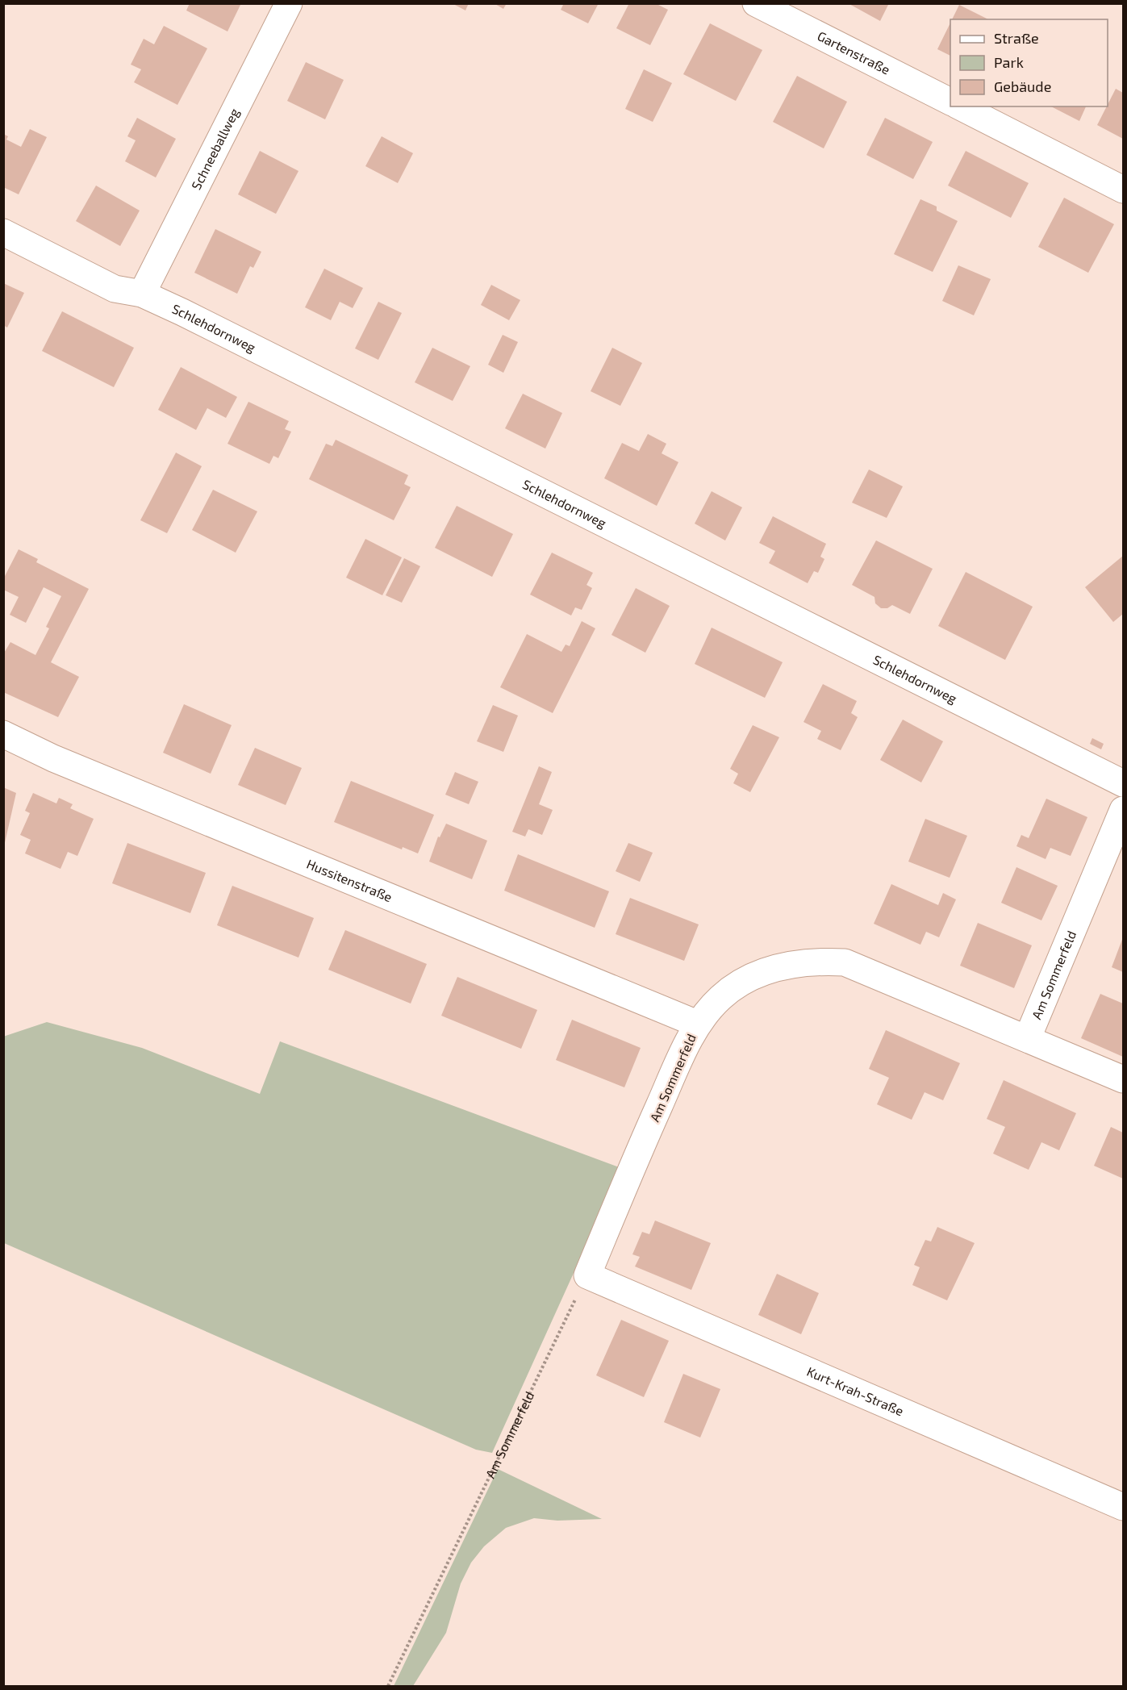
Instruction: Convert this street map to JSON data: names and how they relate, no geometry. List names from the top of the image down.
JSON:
{
  "streets": {
    "street": [
      "Gartenstraße",
      "Schneeballweg",
      "Schlehdornweg",
      "Hussitenstraße",
      "Am Sommerfeld",
      "Kurt-Krah-Straße"
    ]
  },
  "crossings": [
    ["Schneeballweg", "Schlehdornweg"],
    ["Hussitenstraße", "Am Sommerfeld"],
    ["Am Sommerfeld", "Kurt-Krah-Straße"]
  ],
  "legend": ["Straße", "Park", "Gebäude"]
}
